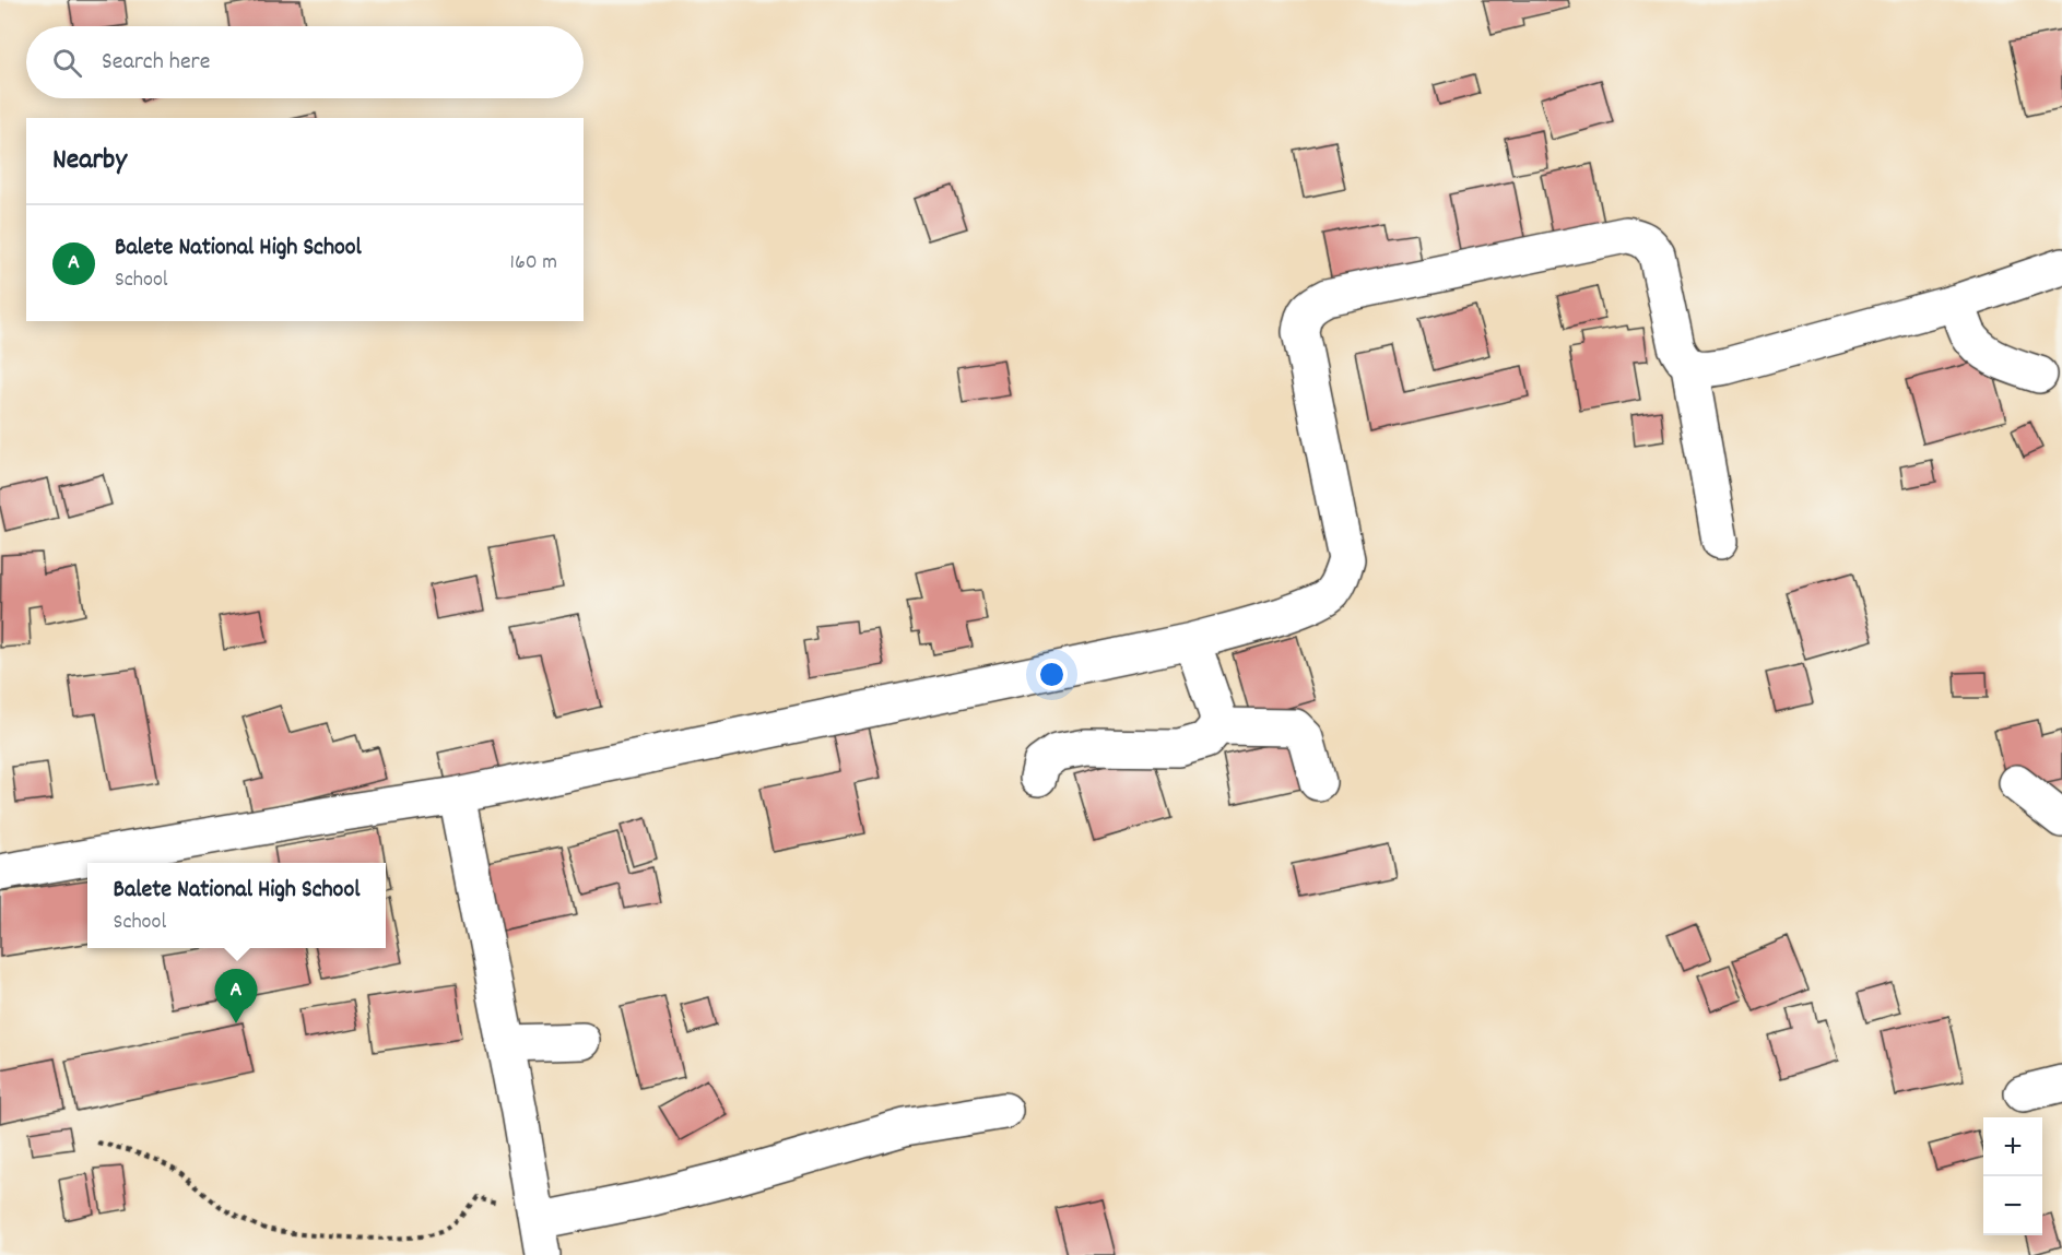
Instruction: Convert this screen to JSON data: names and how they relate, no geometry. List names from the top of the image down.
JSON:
{
  "page": {
    "search": "Search here",
    "heading": "Nearby",
    "list": [
      {
        "mark": "A",
        "name": "Balete National High School",
        "note": "School",
        "value": "160 m"
      }
    ],
    "popup": ["Balete National High School", "School"],
    "pins": "A",
    "map_buttons": ["+", "−"]
  }
}
